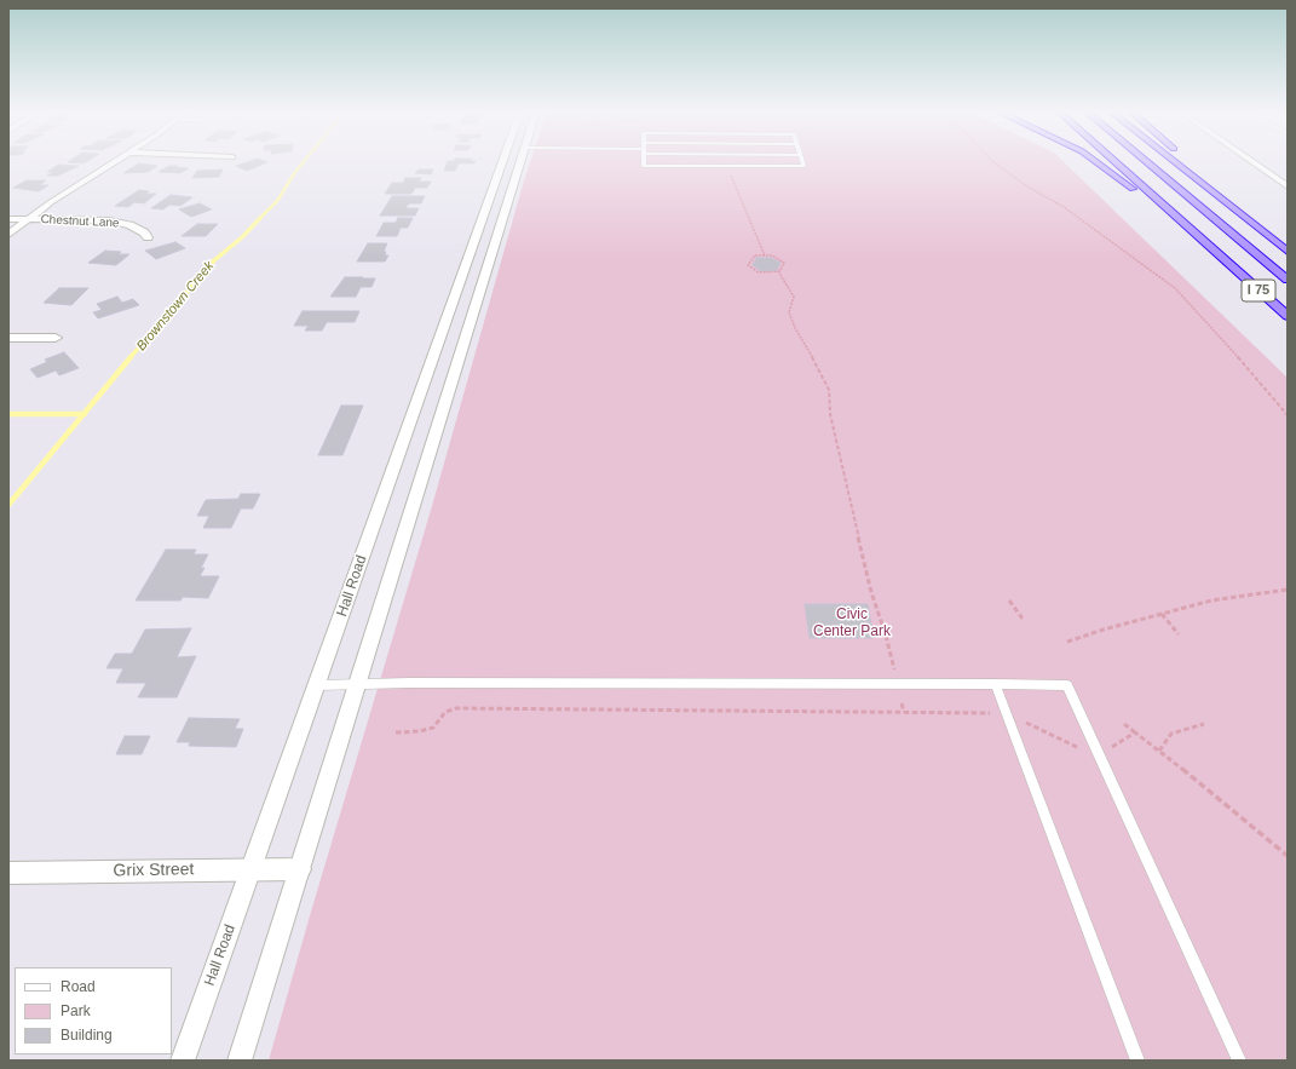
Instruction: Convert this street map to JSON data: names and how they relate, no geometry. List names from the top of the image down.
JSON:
{
  "streets": {
    "highway": ["I 75"],
    "street": ["Chestnut Lane", "Hall Road", "Grix Street"]
  },
  "crossings": [
    ["Hall Road", "Grix Street"]
  ],
  "water": ["Brownstown Creek"],
  "parks": ["Civic Center Park"],
  "legend": ["Road", "Park", "Building"]
}
